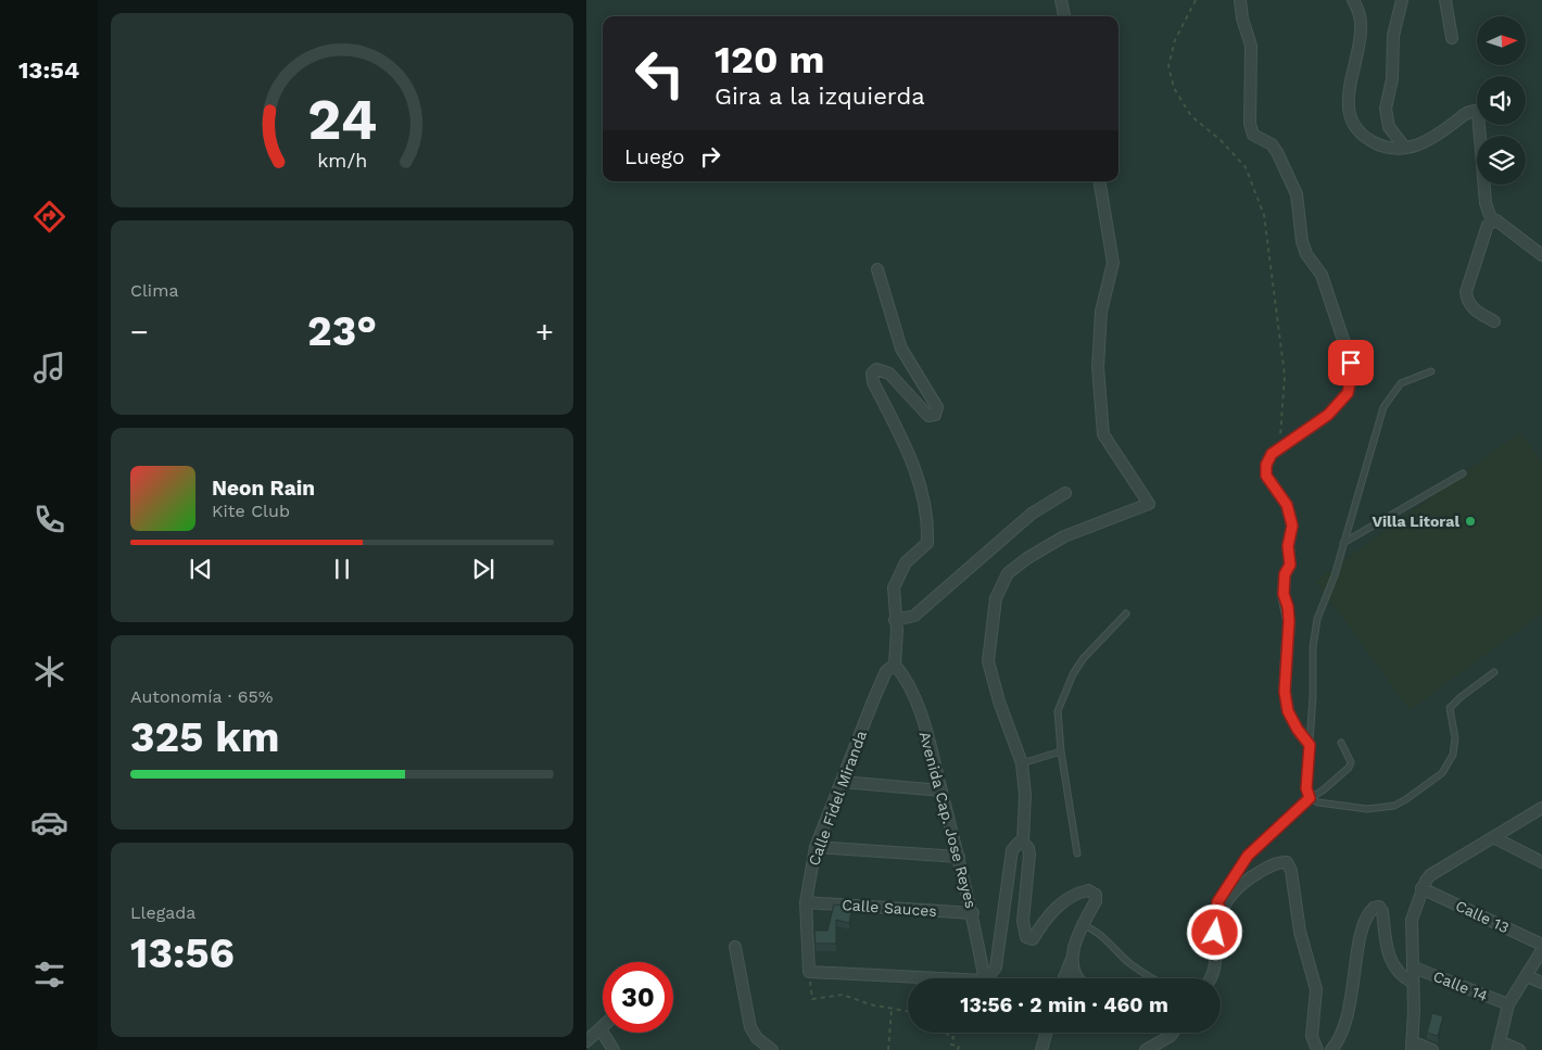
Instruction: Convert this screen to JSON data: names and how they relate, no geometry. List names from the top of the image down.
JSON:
{
  "streets": {
    "street": [
      "Calle Fidel Miranda",
      "Avenida Cap. Jose Reyes",
      "Calle Sauces",
      "Calle 13",
      "Calle 14"
    ]
  },
  "crossings": [
    ["Calle Fidel Miranda", "Avenida Cap. Jose Reyes"],
    ["Calle Fidel Miranda", "Calle Sauces"],
    ["Avenida Cap. Jose Reyes", "Calle Sauces"]
  ],
  "places": ["Villa Litoral"],
  "north": "right",
  "page": {
    "tabs": "13:54",
    "turn": ["120 m", "Gira a la izquierda"],
    "then": "Luego",
    "tile": [
      "Clima",
      ["Autonomía · 65%", "325 km"],
      ["Llegada", "13:56"]
    ],
    "heat": ["−", "23°", "+"],
    "song": ["Neon Rain", "Kite Club"],
    "limit": "30",
    "trip": "13:56 · 2 min · 460 m",
    "gauge": ["24", "km/h"]
  }
}
